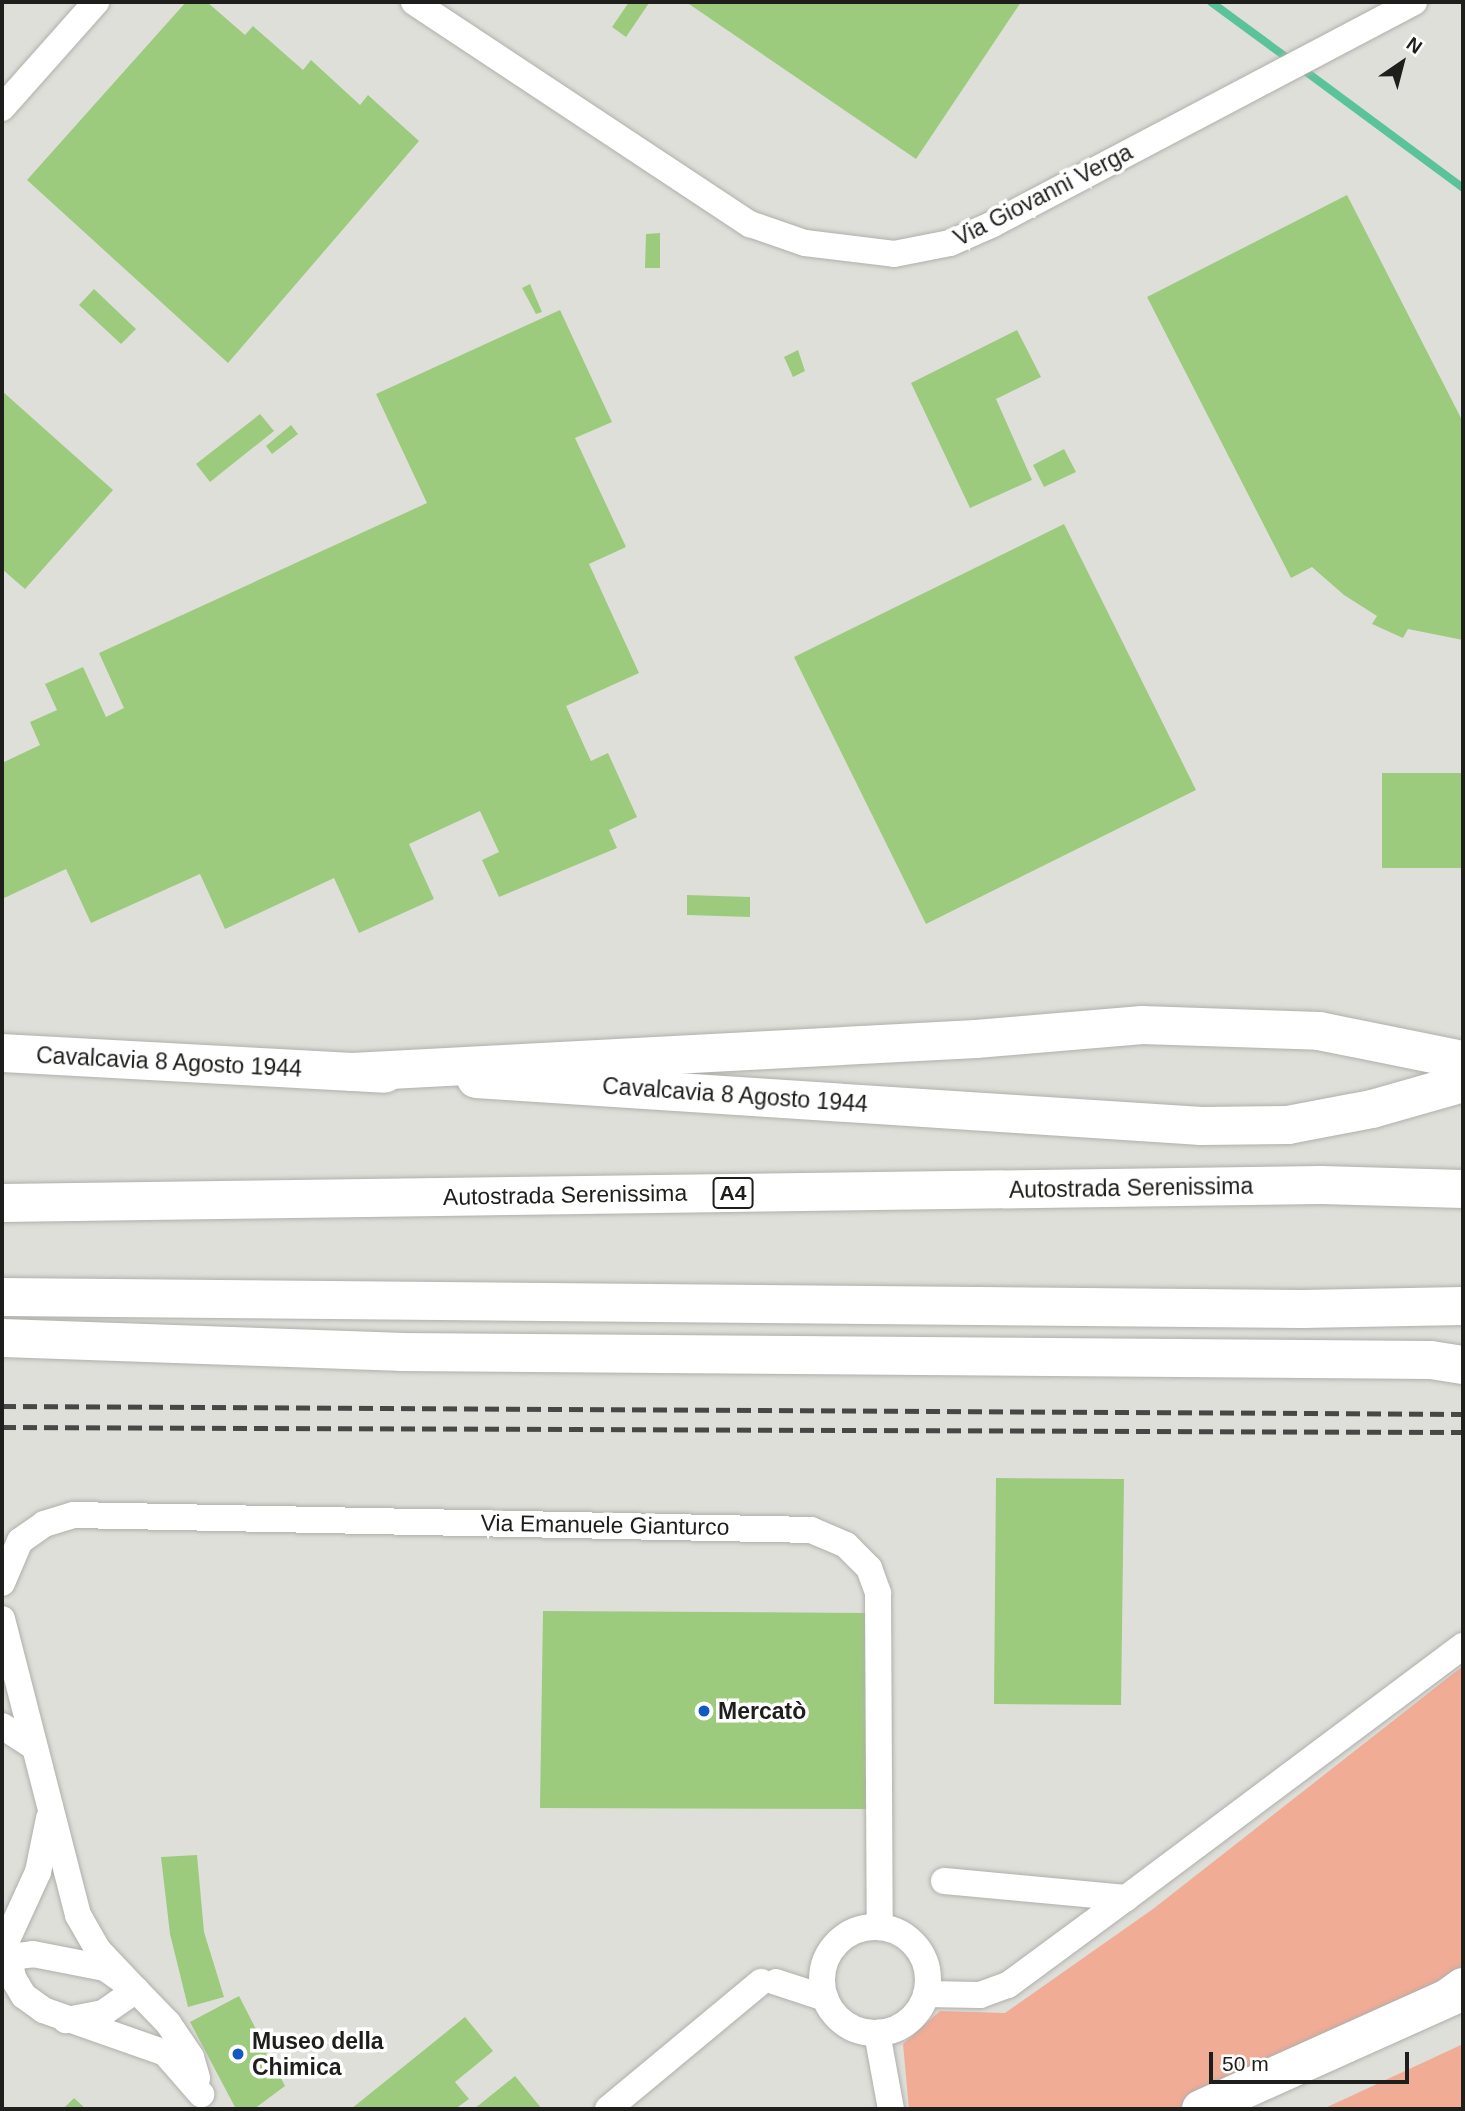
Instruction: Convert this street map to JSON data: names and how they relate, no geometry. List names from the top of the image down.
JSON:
{
  "streets": {
    "main road": ["Cavalcavia 8 Agosto 1944", "Autostrada Serenissima", "A4"],
    "street": ["Via Giovanni Verga", "Via Emanuele Gianturco"]
  },
  "places": ["Mercatò", "Museo della Chimica"],
  "scale_bar": "50 m",
  "north": "top right"
}
